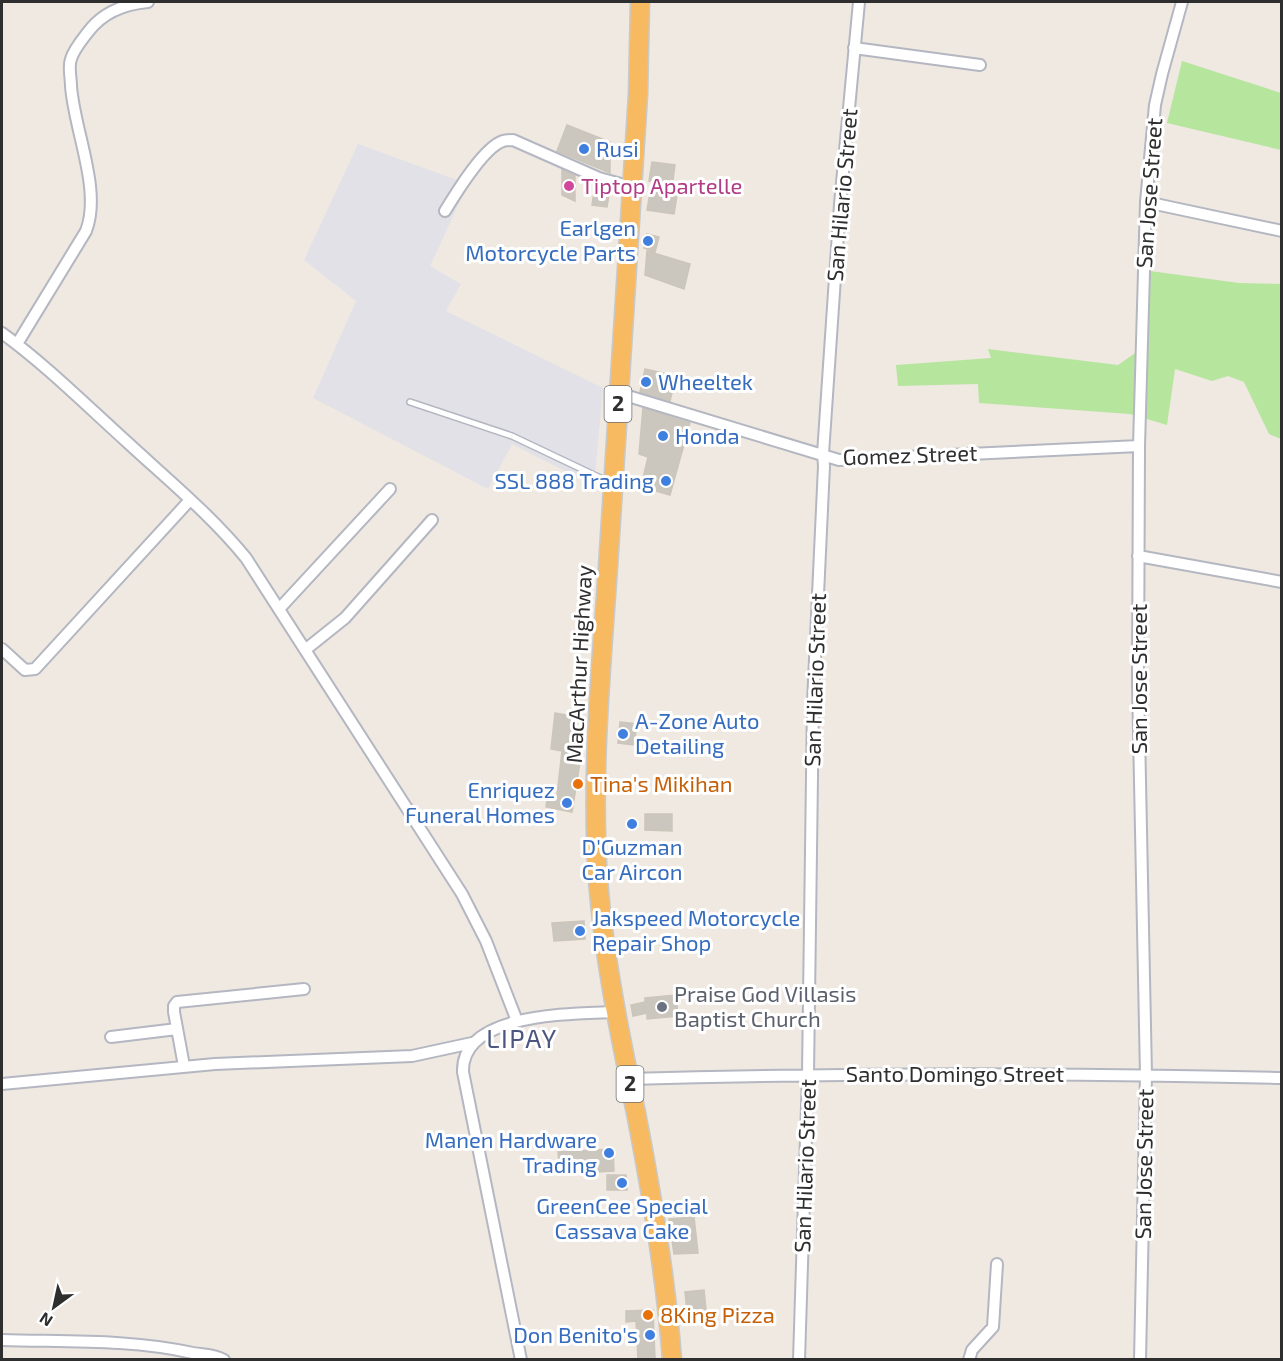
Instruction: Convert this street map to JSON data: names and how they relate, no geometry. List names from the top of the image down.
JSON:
{
  "streets": {
    "highway": ["2", "MacArthur Highway"],
    "street": [
      "San Jose Street",
      "San Hilario Street",
      "Gomez Street",
      "Santo Domingo Street"
    ]
  },
  "crossings": [
    ["San Jose Street", "Gomez Street"],
    ["San Jose Street", "Santo Domingo Street"],
    ["San Hilario Street", "Gomez Street"],
    ["San Hilario Street", "Santo Domingo Street"],
    ["Gomez Street", "MacArthur Highway"],
    ["MacArthur Highway", "Santo Domingo Street"]
  ],
  "districts": ["LIPAY"],
  "places": [
    "Rusi",
    "Tiptop Apartelle",
    "Earlgen Motorcycle Parts",
    "Wheeltek",
    "Honda",
    "SSL 888 Trading",
    "A-Zone Auto Detailing",
    "Tina's Mikihan",
    "Enriquez Funeral Homes",
    "D'Guzman Car Aircon",
    "Jakspeed Motorcycle Repair Shop",
    "Praise God Villasis Baptist Church",
    "Manen Hardware Trading",
    "GreenCee Special Cassava Cake",
    "8King Pizza",
    "Don Benito's"
  ],
  "north": "bottom left"
}
